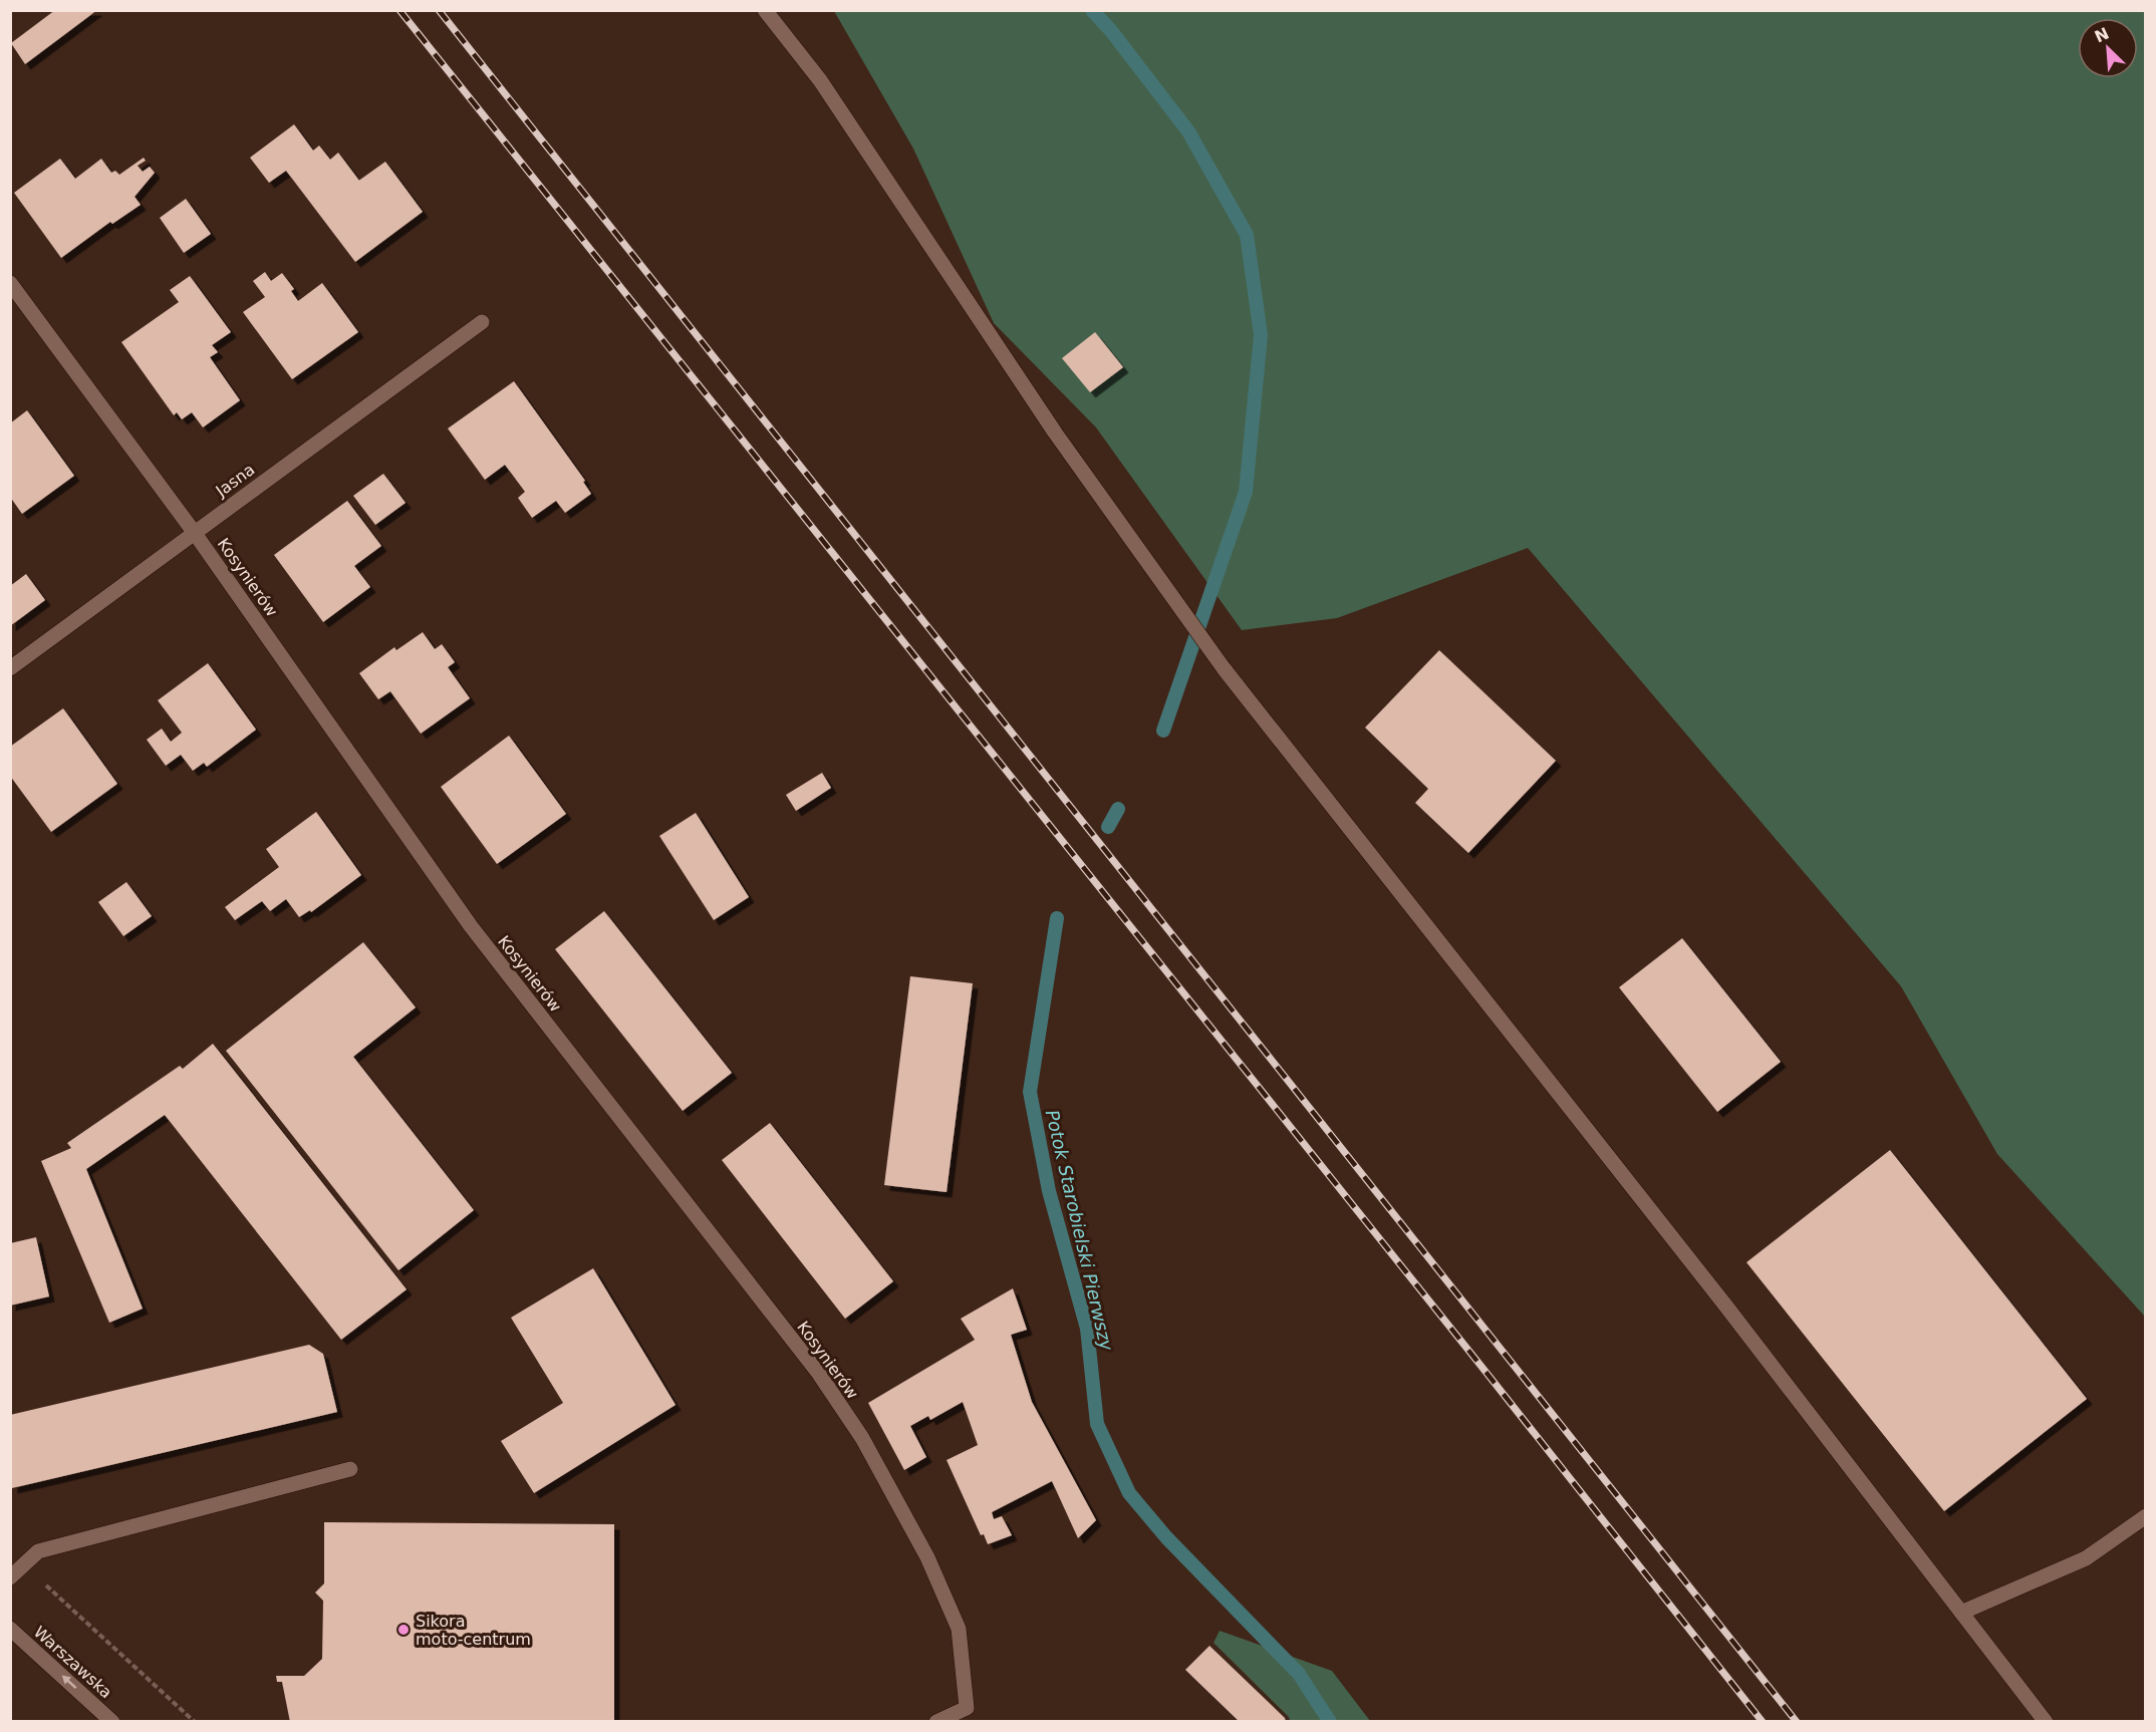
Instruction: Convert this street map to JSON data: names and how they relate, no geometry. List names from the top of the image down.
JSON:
{
  "streets": {
    "street": ["Jasna", "Kosynierów", "Warszawska"]
  },
  "crossings": [
    ["Jasna", "Kosynierów"]
  ],
  "one_way": ["Warszawska"],
  "water": ["Potok Starobielski Pierwszy"],
  "places": ["Sikora moto-centrum"],
  "north": "top left"
}
